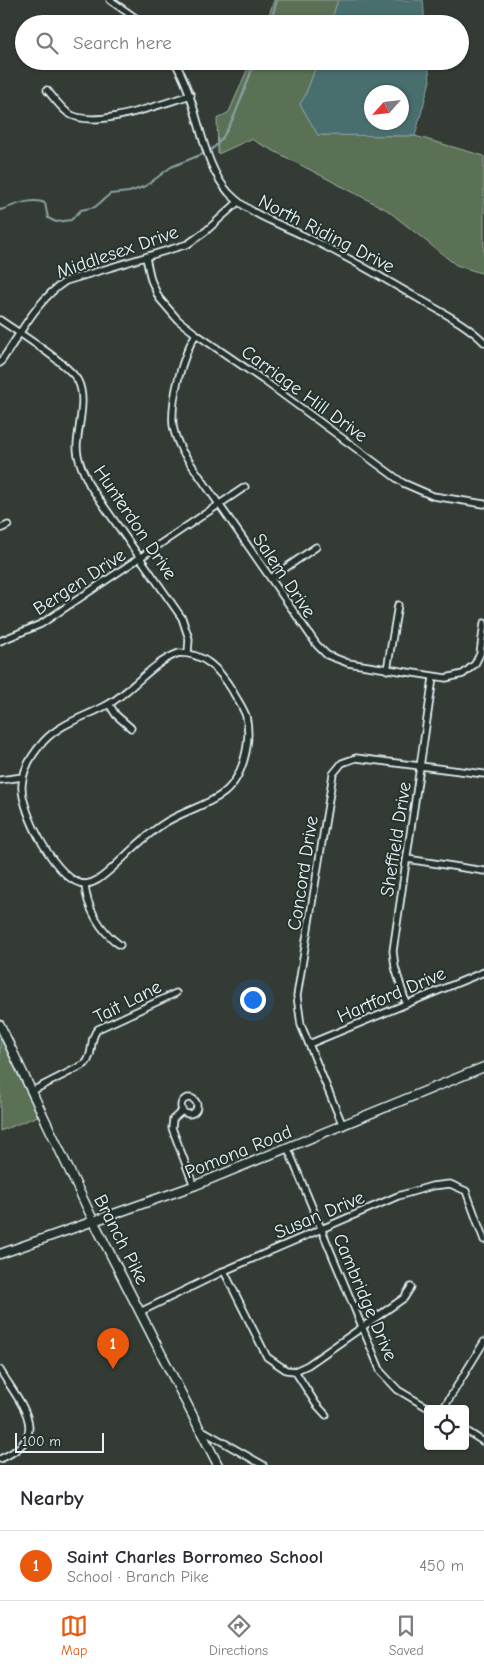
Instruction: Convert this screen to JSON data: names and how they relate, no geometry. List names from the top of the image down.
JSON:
{
  "streets": {
    "street": [
      "North Riding Drive",
      "Middlesex Drive",
      "Carriage Hill Drive",
      "Hunterdon Drive",
      "Salem Drive",
      "Bergen Drive",
      "Sheffield Drive",
      "Concord Drive",
      "Hartford Drive",
      "Tait Lane",
      "Pomona Road",
      "Susan Drive",
      "Branch Pike",
      "Cambridge Drive"
    ]
  },
  "crossings": [
    ["North Riding Drive", "Middlesex Drive"],
    ["Middlesex Drive", "Carriage Hill Drive"],
    ["Middlesex Drive", "Hunterdon Drive"],
    ["Carriage Hill Drive", "Salem Drive"],
    ["Hunterdon Drive", "Bergen Drive"],
    ["Salem Drive", "Bergen Drive"],
    ["Salem Drive", "Sheffield Drive"],
    ["Sheffield Drive", "Concord Drive"],
    ["Sheffield Drive", "Hartford Drive"],
    ["Concord Drive", "Hartford Drive"],
    ["Concord Drive", "Pomona Road"],
    ["Tait Lane", "Branch Pike"],
    ["Pomona Road", "Branch Pike"],
    ["Pomona Road", "Cambridge Drive"],
    ["Susan Drive", "Branch Pike"],
    ["Susan Drive", "Cambridge Drive"]
  ],
  "scale_bar": "100 m",
  "north": "bottom left",
  "page": {
    "search": "Search here",
    "pins": "1",
    "scale": "100 m",
    "heading": "Nearby",
    "list": [
      {
        "mark": "1",
        "name": "Saint Charles Borromeo School",
        "note": "School · Branch Pike",
        "value": "450 m"
      }
    ],
    "nav": ["Map", "Directions", "Saved"]
  }
}
